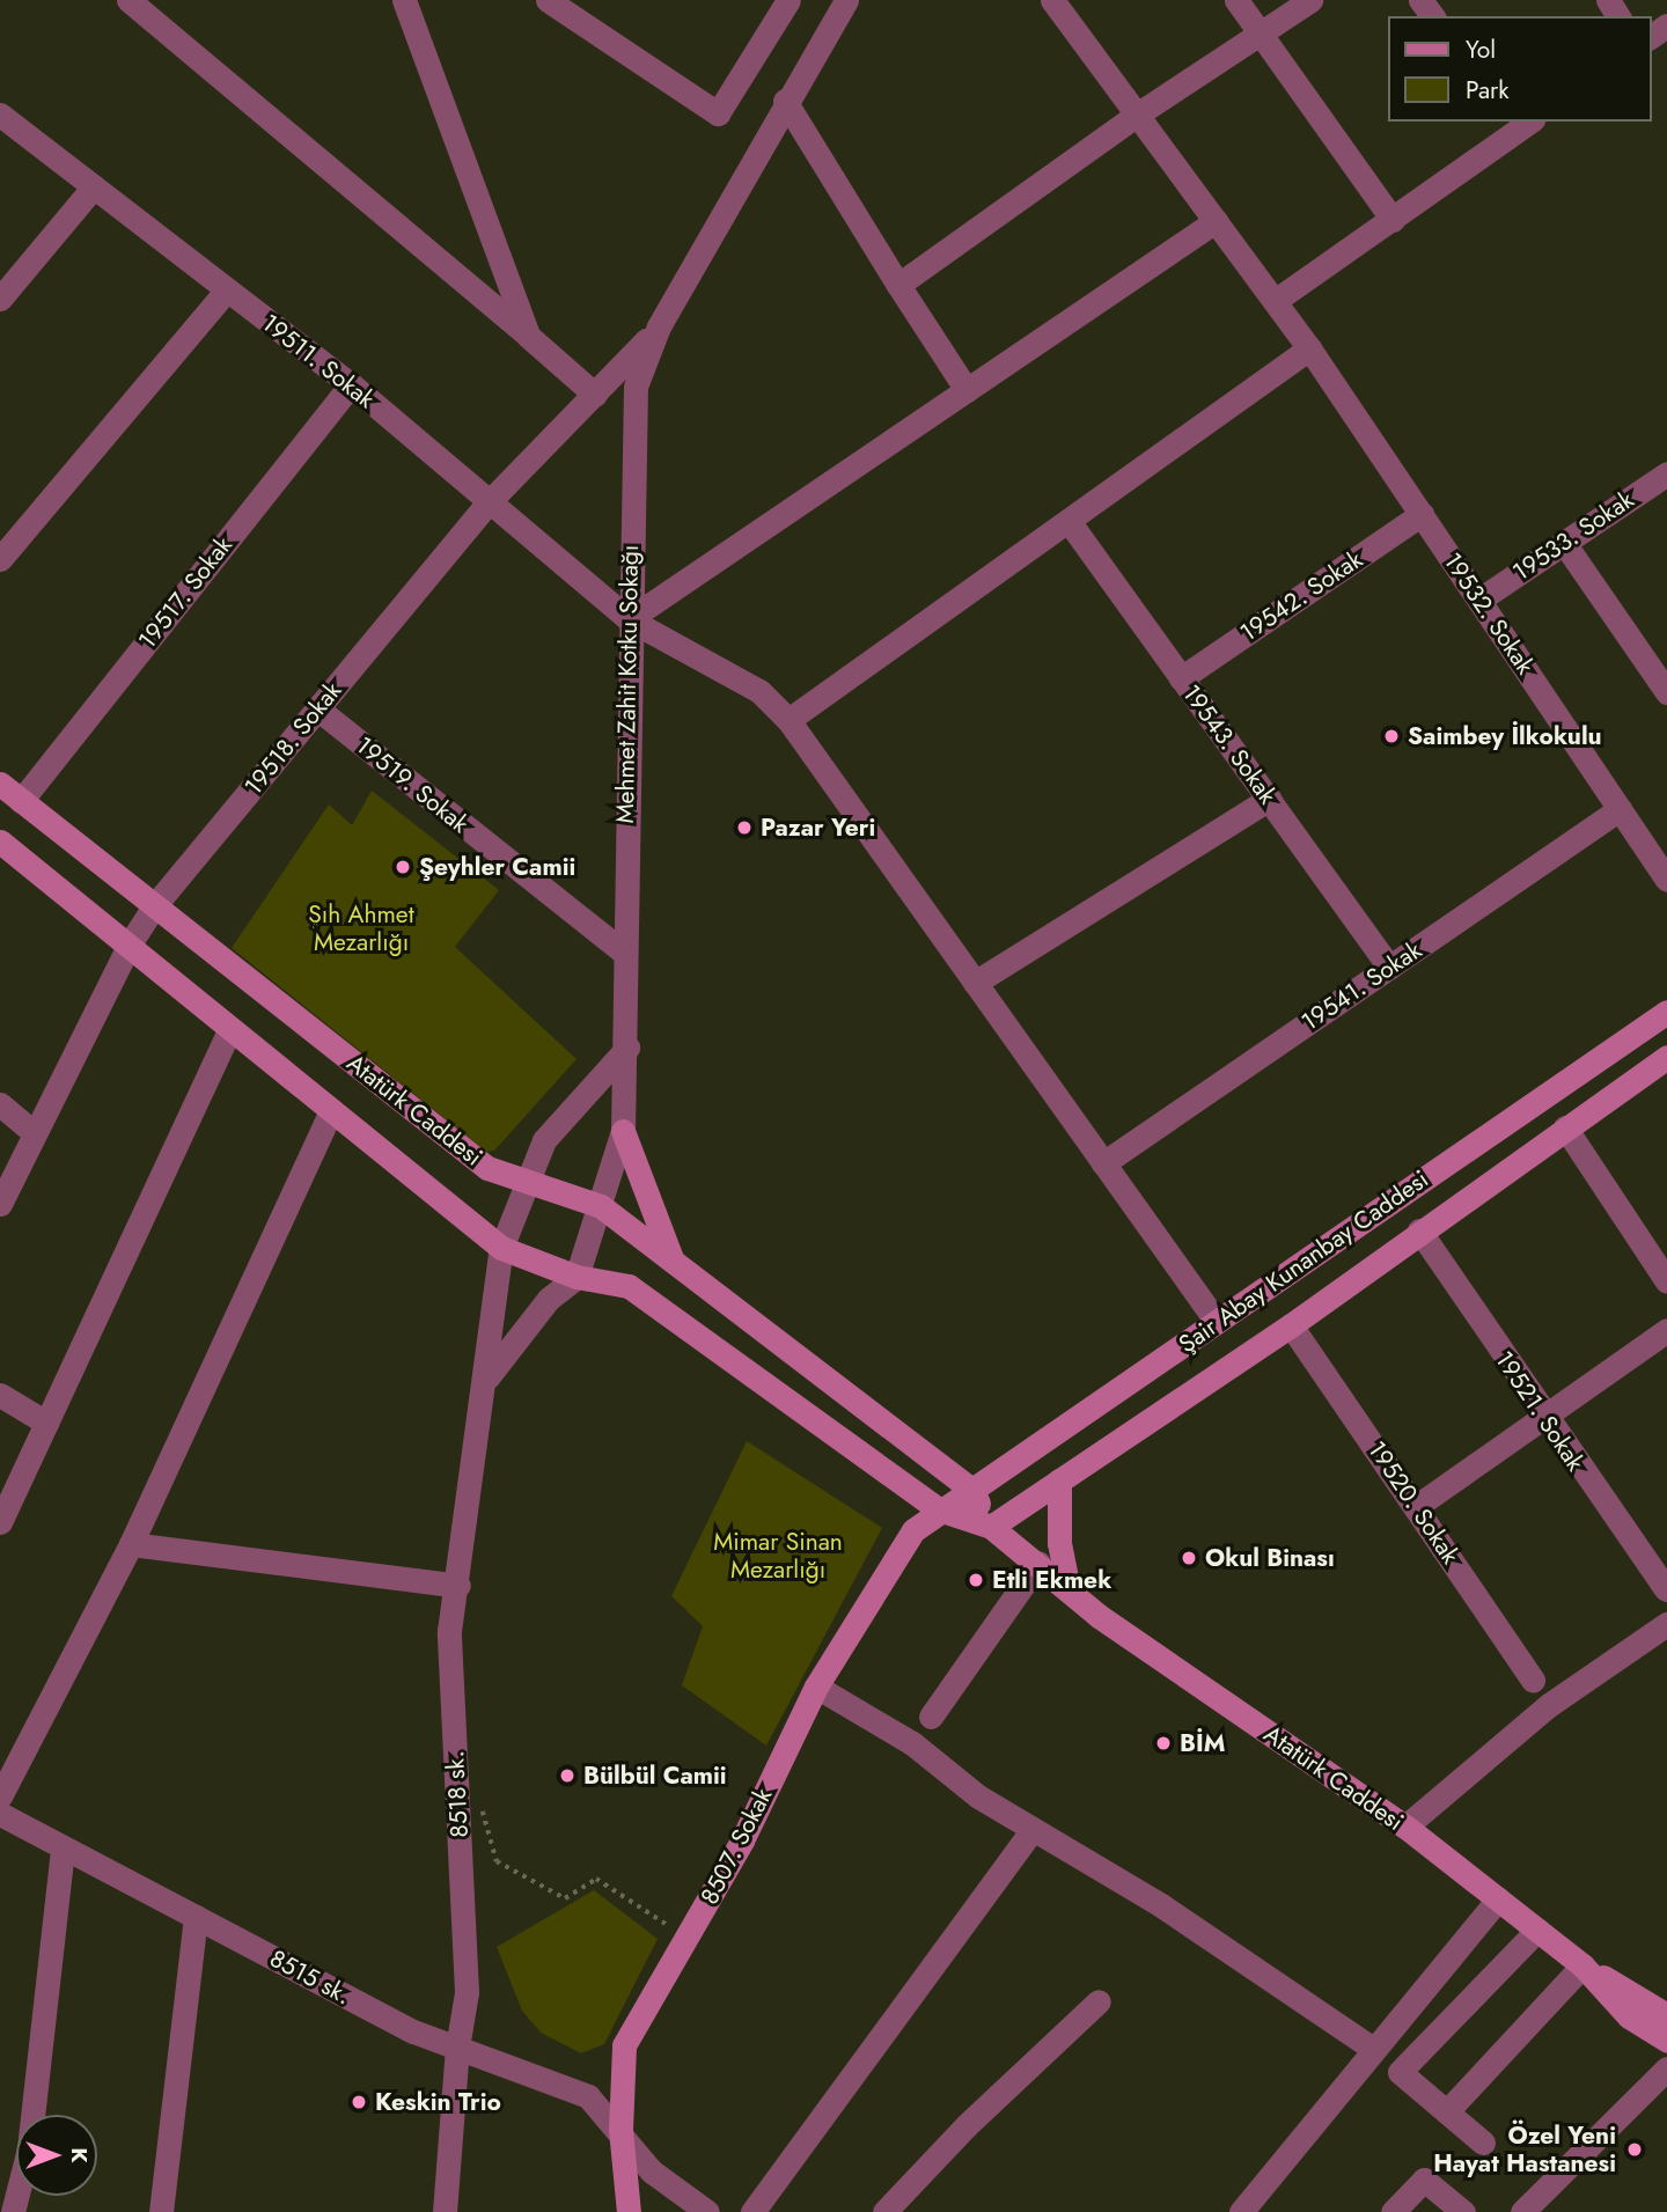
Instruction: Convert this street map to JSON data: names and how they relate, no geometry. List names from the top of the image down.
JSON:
{
  "streets": {
    "street": [
      "19511. Sokak",
      "19533. Sokak",
      "19517. Sokak",
      "19542. Sokak",
      "19532. Sokak",
      "Mehmet Zahit Kotku Sokağı",
      "19518. Sokak",
      "19543. Sokak",
      "19519. Sokak",
      "19541. Sokak",
      "Atatürk Caddesi",
      "Şair Abay Kunanbay Caddesi",
      "19521. Sokak",
      "19520. Sokak",
      "8518 sk.",
      "8507. Sokak",
      "8515 sk."
    ]
  },
  "crossings": [
    ["19511. Sokak", "19517. Sokak"],
    ["19511. Sokak", "Mehmet Zahit Kotku Sokağı"],
    ["19511. Sokak", "19518. Sokak"],
    ["19511. Sokak", "19541. Sokak"],
    ["19511. Sokak", "Şair Abay Kunanbay Caddesi"],
    ["19533. Sokak", "19532. Sokak"],
    ["19517. Sokak", "Atatürk Caddesi"],
    ["19542. Sokak", "19532. Sokak"],
    ["19542. Sokak", "19543. Sokak"],
    ["19532. Sokak", "19541. Sokak"],
    ["Mehmet Zahit Kotku Sokağı", "19518. Sokak"],
    ["Mehmet Zahit Kotku Sokağı", "19519. Sokak"],
    ["Mehmet Zahit Kotku Sokağı", "Atatürk Caddesi"],
    ["Mehmet Zahit Kotku Sokağı", "8518 sk."],
    ["19518. Sokak", "19519. Sokak"],
    ["19518. Sokak", "Atatürk Caddesi"],
    ["19543. Sokak", "19541. Sokak"],
    ["Atatürk Caddesi", "Şair Abay Kunanbay Caddesi"],
    ["Atatürk Caddesi", "8518 sk."],
    ["Atatürk Caddesi", "8507. Sokak"],
    ["Şair Abay Kunanbay Caddesi", "19521. Sokak"],
    ["Şair Abay Kunanbay Caddesi", "19520. Sokak"],
    ["Şair Abay Kunanbay Caddesi", "8507. Sokak"],
    ["8518 sk.", "8515 sk."],
    ["8507. Sokak", "8515 sk."]
  ],
  "parks": ["Şıh Ahmet Mezarlığı", "Mimar Sinan Mezarlığı"],
  "places": [
    "Saimbey İlkokulu",
    "Pazar Yeri",
    "Şeyhler Camii",
    "Okul Binası",
    "Etli Ekmek",
    "BİM",
    "Bülbül Camii",
    "Keskin Trio",
    "Özel Yeni Hayat Hastanesi"
  ],
  "legend": ["Yol", "Park"],
  "north": "right"
}
